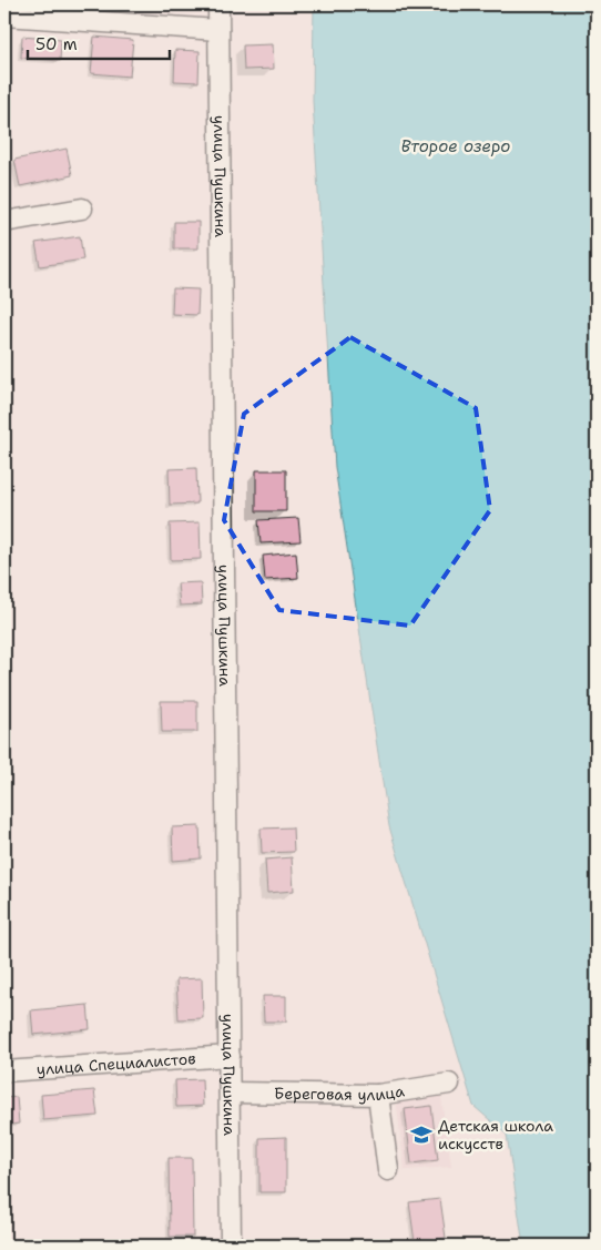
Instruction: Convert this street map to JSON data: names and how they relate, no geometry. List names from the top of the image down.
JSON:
{
  "streets": {
    "street": ["улица Пушкина", "улица Специалистов", "Береговая улица"]
  },
  "crossings": [
    ["улица Пушкина", "улица Специалистов"],
    ["улица Пушкина", "Береговая улица"]
  ],
  "water": ["Второе озеро"],
  "places": {
    "school or university": ["Детская школа искусств"]
  },
  "scale_bar": "50 m"
}
